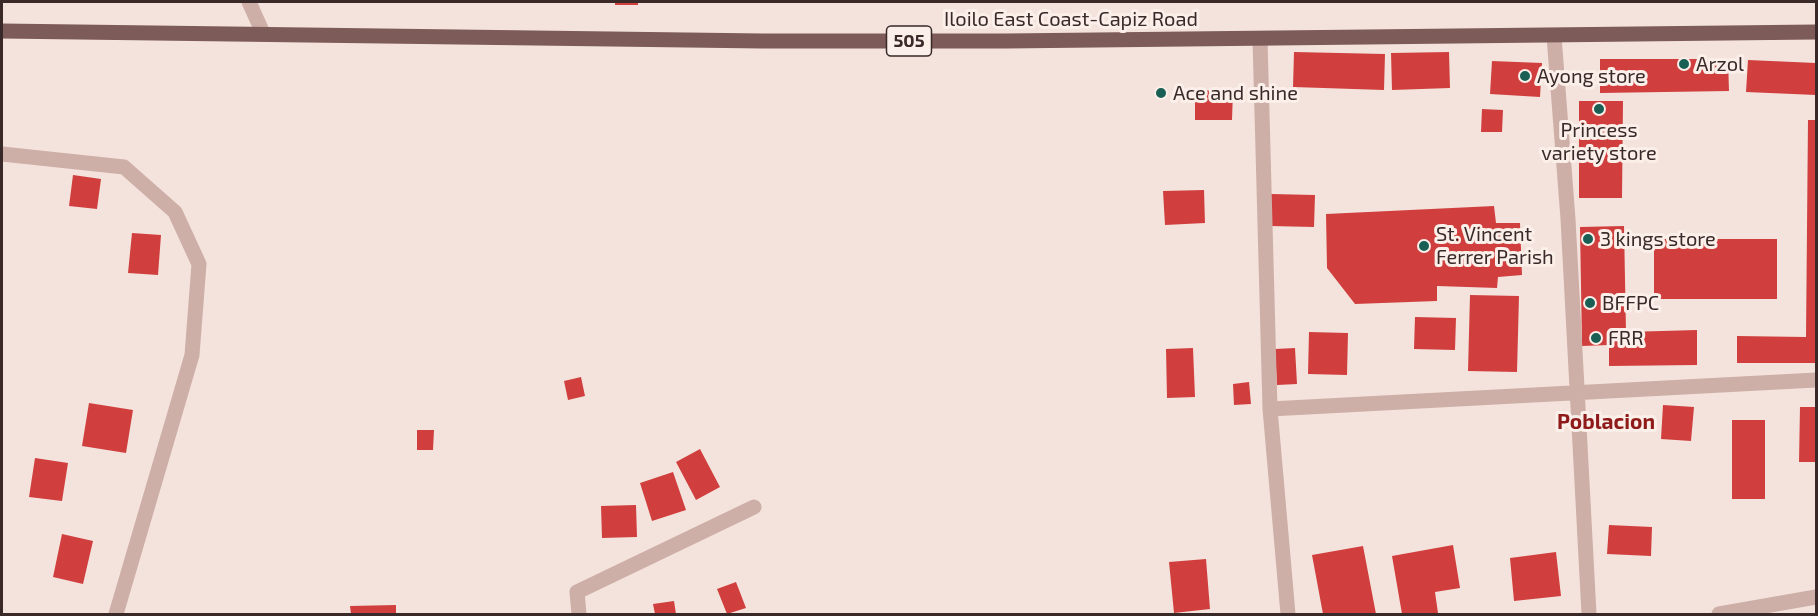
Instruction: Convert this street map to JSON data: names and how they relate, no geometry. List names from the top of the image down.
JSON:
{
  "streets": {
    "main road": ["Iloilo East Coast-Capiz Road", "505"]
  },
  "districts": ["Poblacion"],
  "places": [
    "Arzol",
    "Ayong store",
    "Ace and shine",
    "Princess variety store",
    "3 kings store",
    "St. Vincent Ferrer Parish",
    "BFFPC",
    "FRR"
  ]
}
